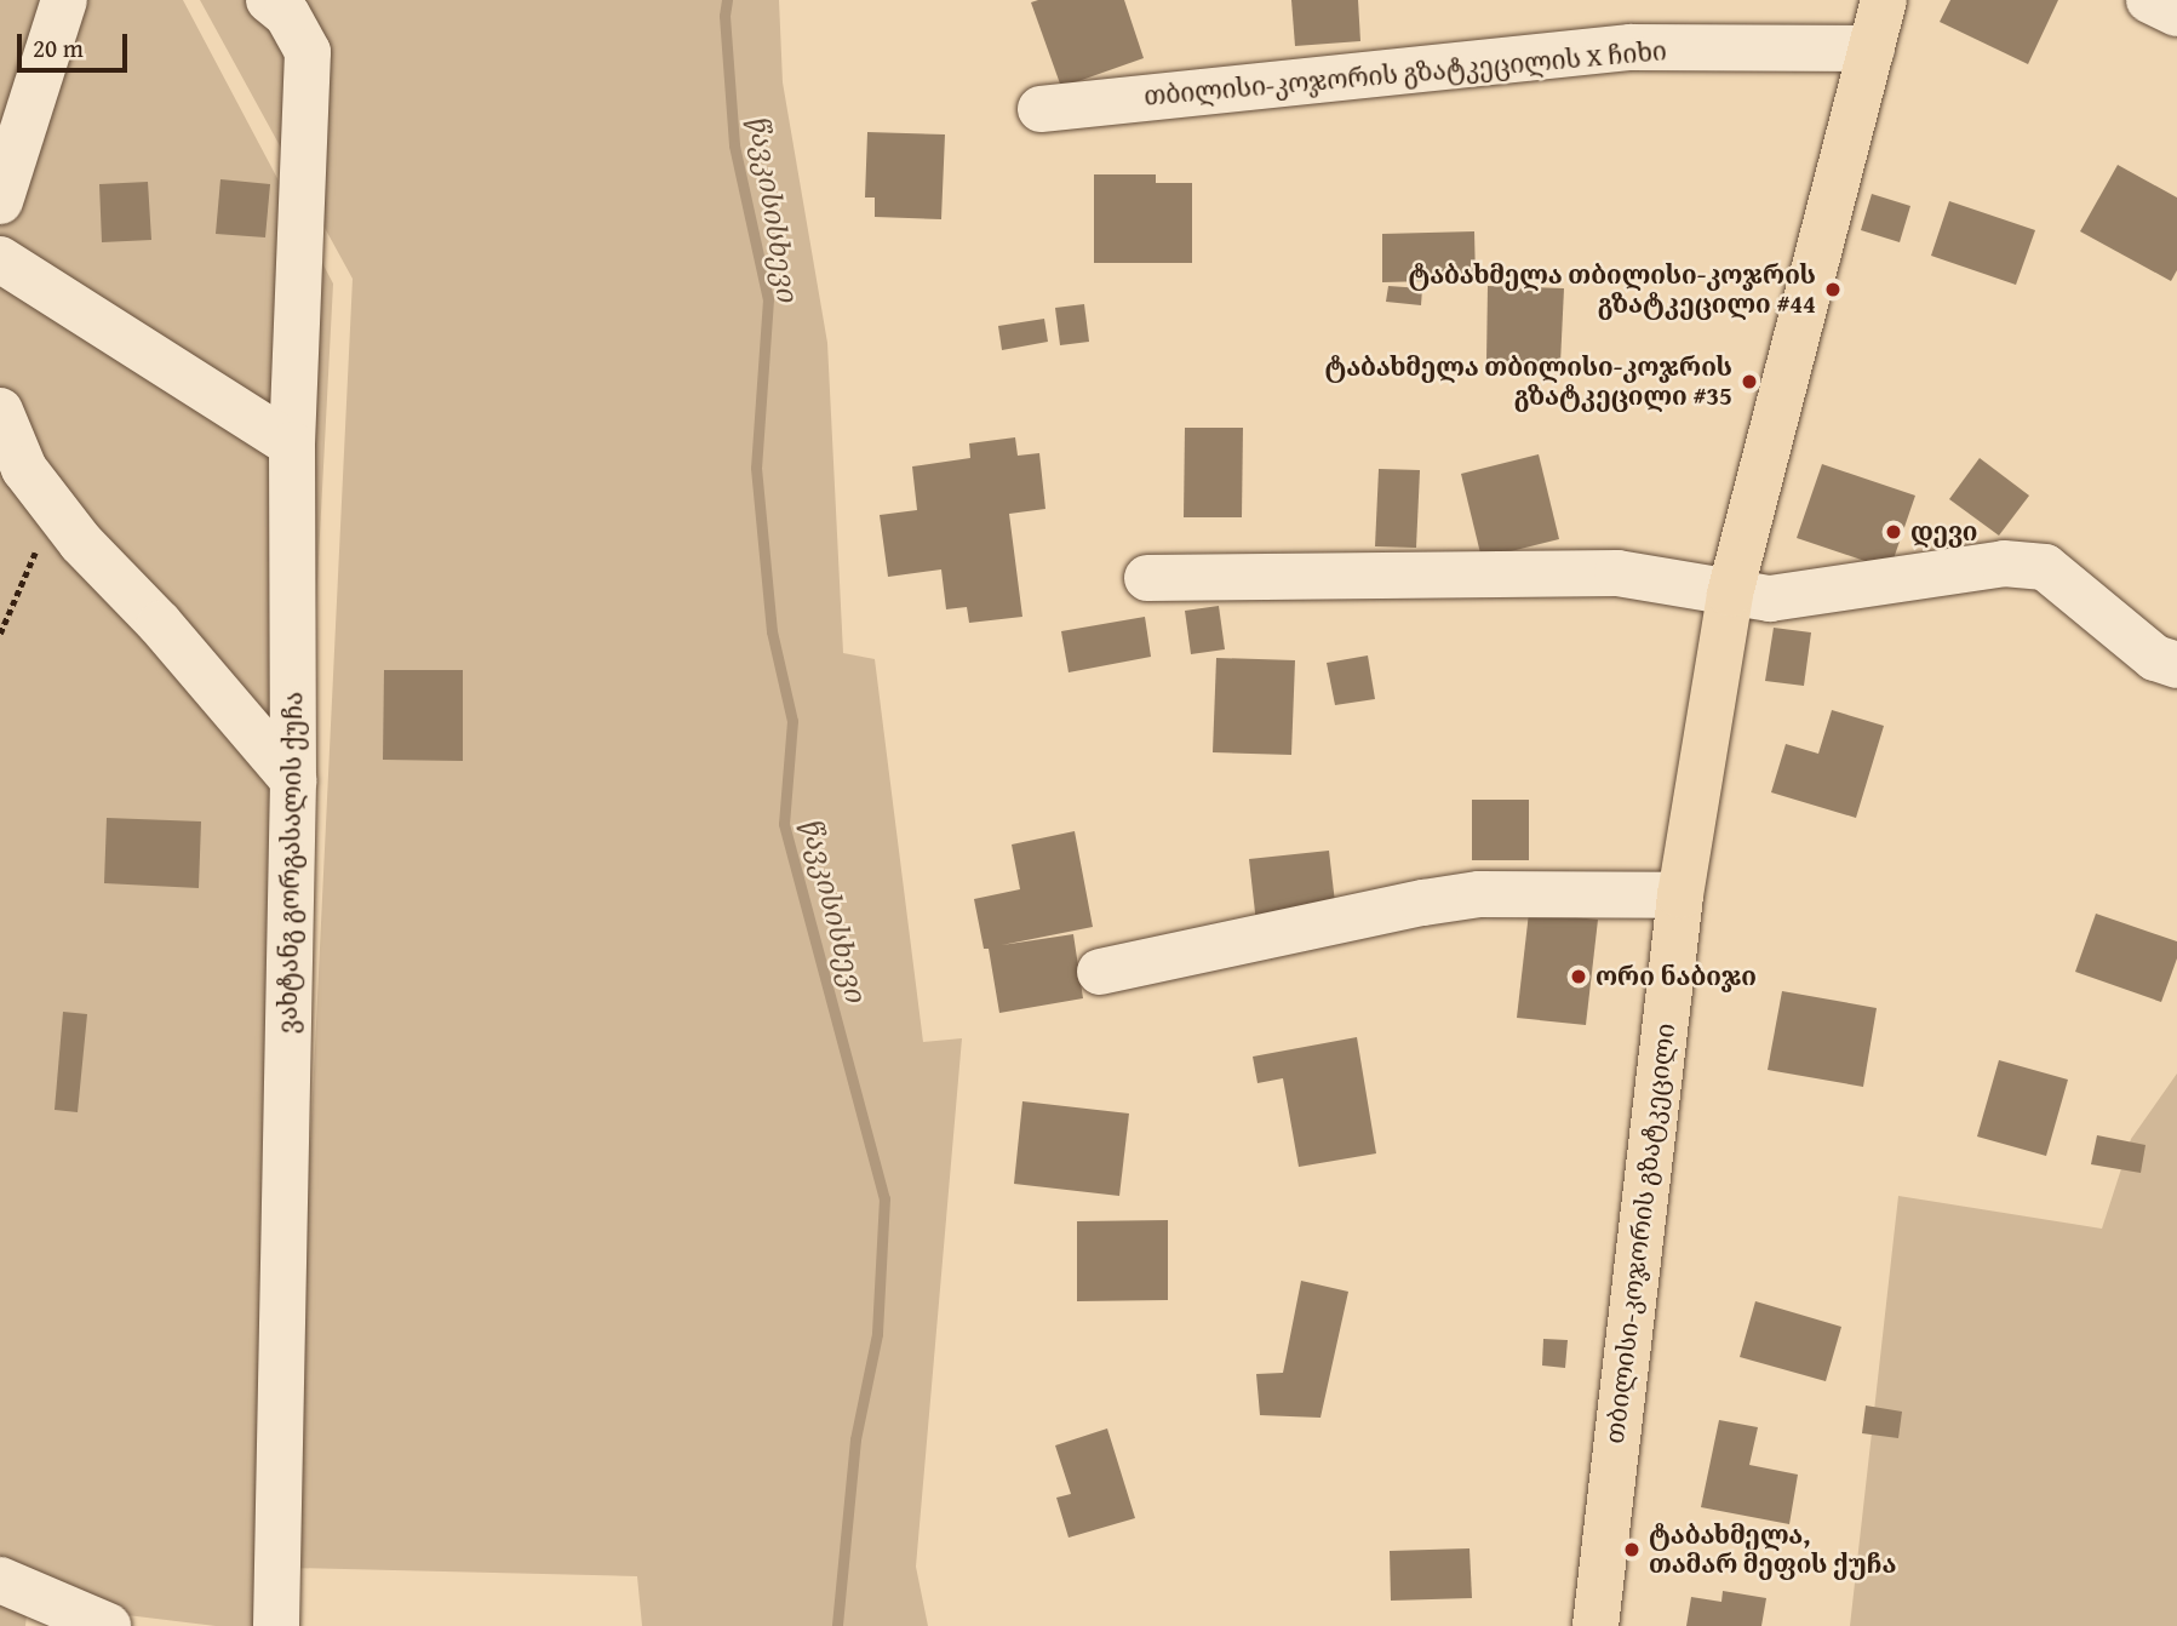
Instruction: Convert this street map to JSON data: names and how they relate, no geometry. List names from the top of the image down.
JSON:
{
  "streets": {
    "main road": ["თბილისი-კოჯორის გზატკეცილი"],
    "street": ["თბილისი-კოჯორის გზატკეცილის X ჩიხი", "ვახტანგ გორგასალის ქუჩა"]
  },
  "crossings": [
    ["თბილისი-კოჯორის გზატკეცილის X ჩიხი", "თბილისი-კოჯორის გზატკეცილი"]
  ],
  "water": ["წავკისისხევი"],
  "places": [
    "ტაბახმელა თბილისი-კოჯრის გზატკეცილი #44",
    "ტაბახმელა თბილისი-კოჯრის გზატკეცილი #35",
    "დევი",
    "ორი ნაბიჯი",
    "ტაბახმელა, თამარ მეფის ქუჩა"
  ],
  "scale_bar": "20 m"
}
